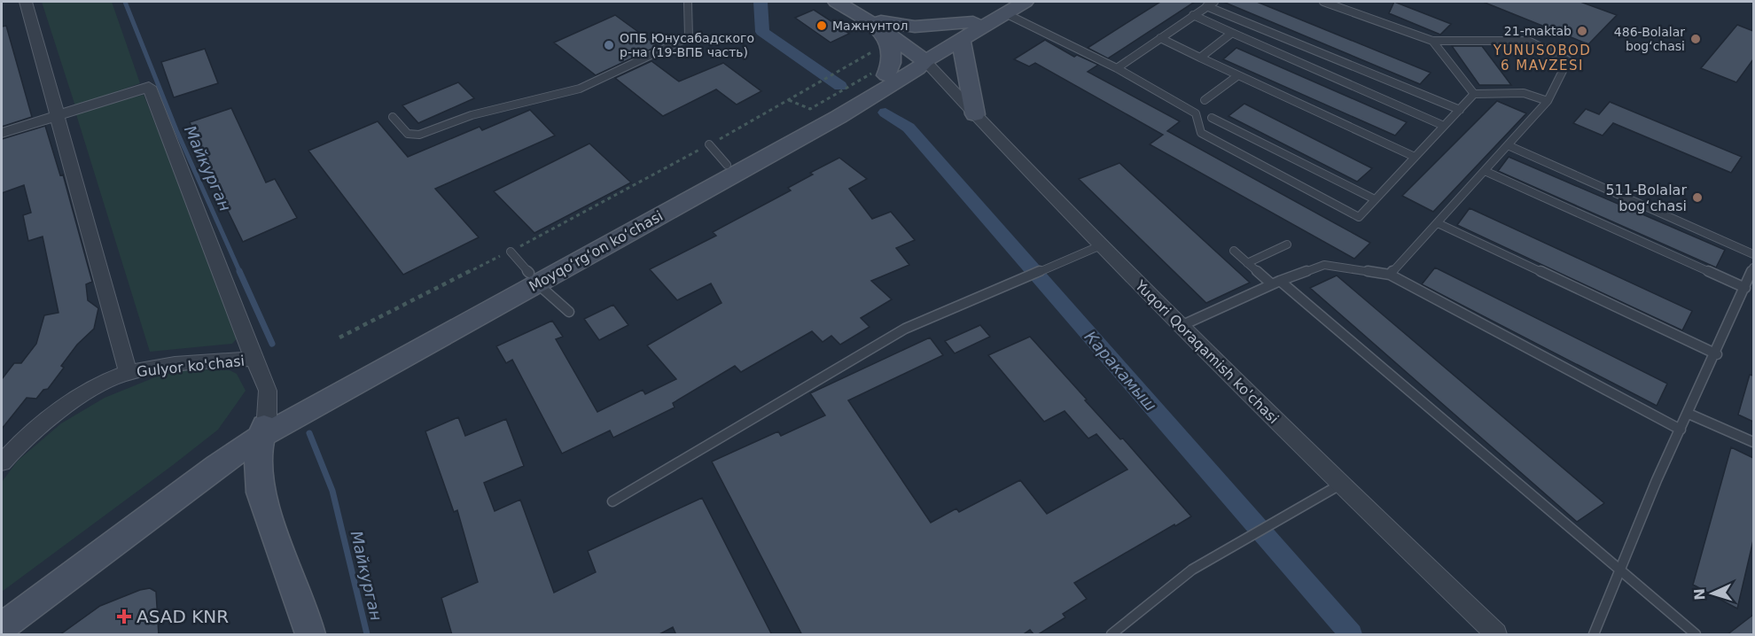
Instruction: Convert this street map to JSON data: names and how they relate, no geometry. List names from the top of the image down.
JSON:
{
  "streets": {
    "street": ["Moyqoʻrgʻon koʻchasi", "Yuqori Qoraqamish ko'chasi", "Gulyor ko'chasi"]
  },
  "crossings": [
    ["Moyqoʻrgʻon koʻchasi", "Yuqori Qoraqamish ko'chasi"],
    ["Moyqoʻrgʻon koʻchasi", "Gulyor ko'chasi"]
  ],
  "districts": ["YUNUSOBOD 6 MAVZESI"],
  "water": ["Майкурган", "Каракамыш"],
  "places": {
    "other": [
      "Мажнунтол",
      "21-maktab",
      "486-Bolalar bogʻchasi",
      "ОПБ Юнусабадского р-на (19-ВПБ часть)",
      "511-Bolalar bogʻchasi"
    ],
    "health": ["ASAD KNR"]
  },
  "north": "left"
}
